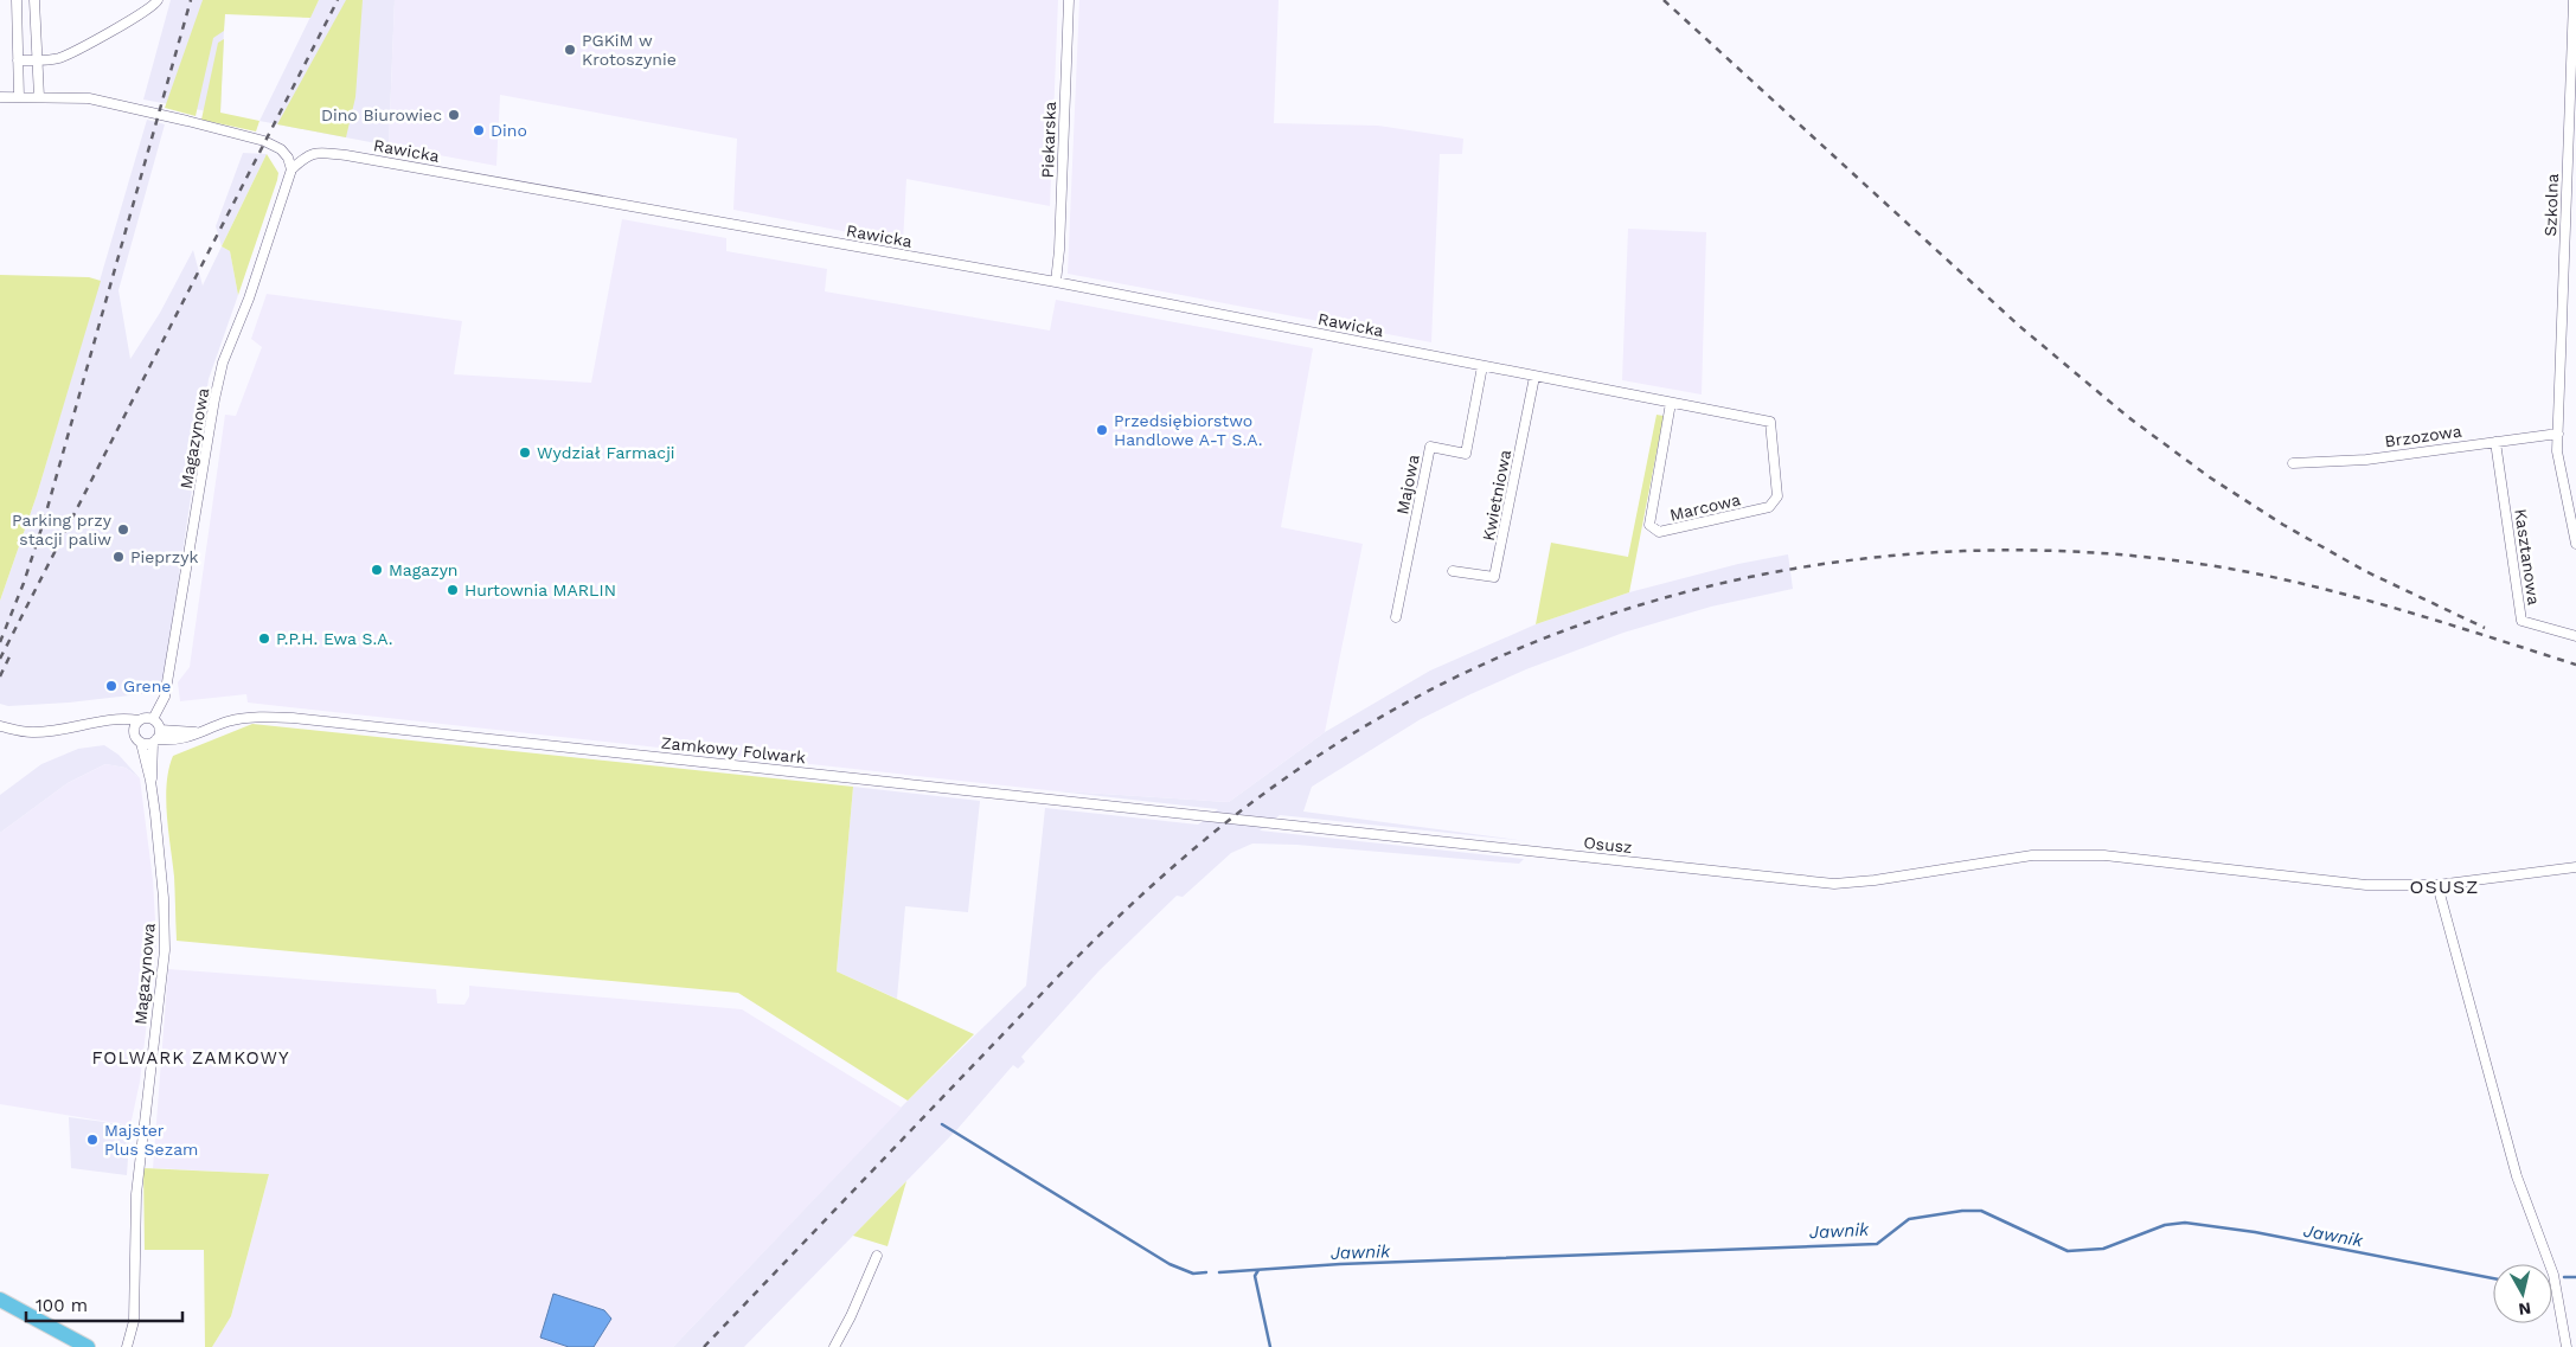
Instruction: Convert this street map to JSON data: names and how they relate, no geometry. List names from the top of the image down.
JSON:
{
  "streets": {
    "street": [
      "Piekarska",
      "Rawicka",
      "Szkolna",
      "Brzozowa",
      "Magazynowa",
      "Majowa",
      "Kwietniowa",
      "Marcowa",
      "Kasztanowa",
      "Zamkowy Folwark",
      "Osusz"
    ]
  },
  "crossings": [
    ["Piekarska", "Rawicka"],
    ["Rawicka", "Magazynowa"],
    ["Rawicka", "Majowa"],
    ["Rawicka", "Kwietniowa"],
    ["Rawicka", "Marcowa"],
    ["Szkolna", "Brzozowa"],
    ["Brzozowa", "Kasztanowa"],
    ["Magazynowa", "Zamkowy Folwark"],
    ["Zamkowy Folwark", "Osusz"]
  ],
  "districts": ["OSUSZ", "FOLWARK ZAMKOWY"],
  "water": ["Jawnik"],
  "places": [
    "PGKiM w Krotoszynie",
    "Dino Biurowiec",
    "Dino",
    "Przedsiębiorstwo Handlowe A-T S.A.",
    "Wydział Farmacji",
    "Parking przy stacji paliw",
    "Pieprzyk",
    "Magazyn",
    "Hurtownia MARLIN",
    "P.P.H. Ewa S.A.",
    "Grene",
    "Majster Plus Sezam"
  ],
  "scale_bar": "100 m",
  "north": "bottom"
}
